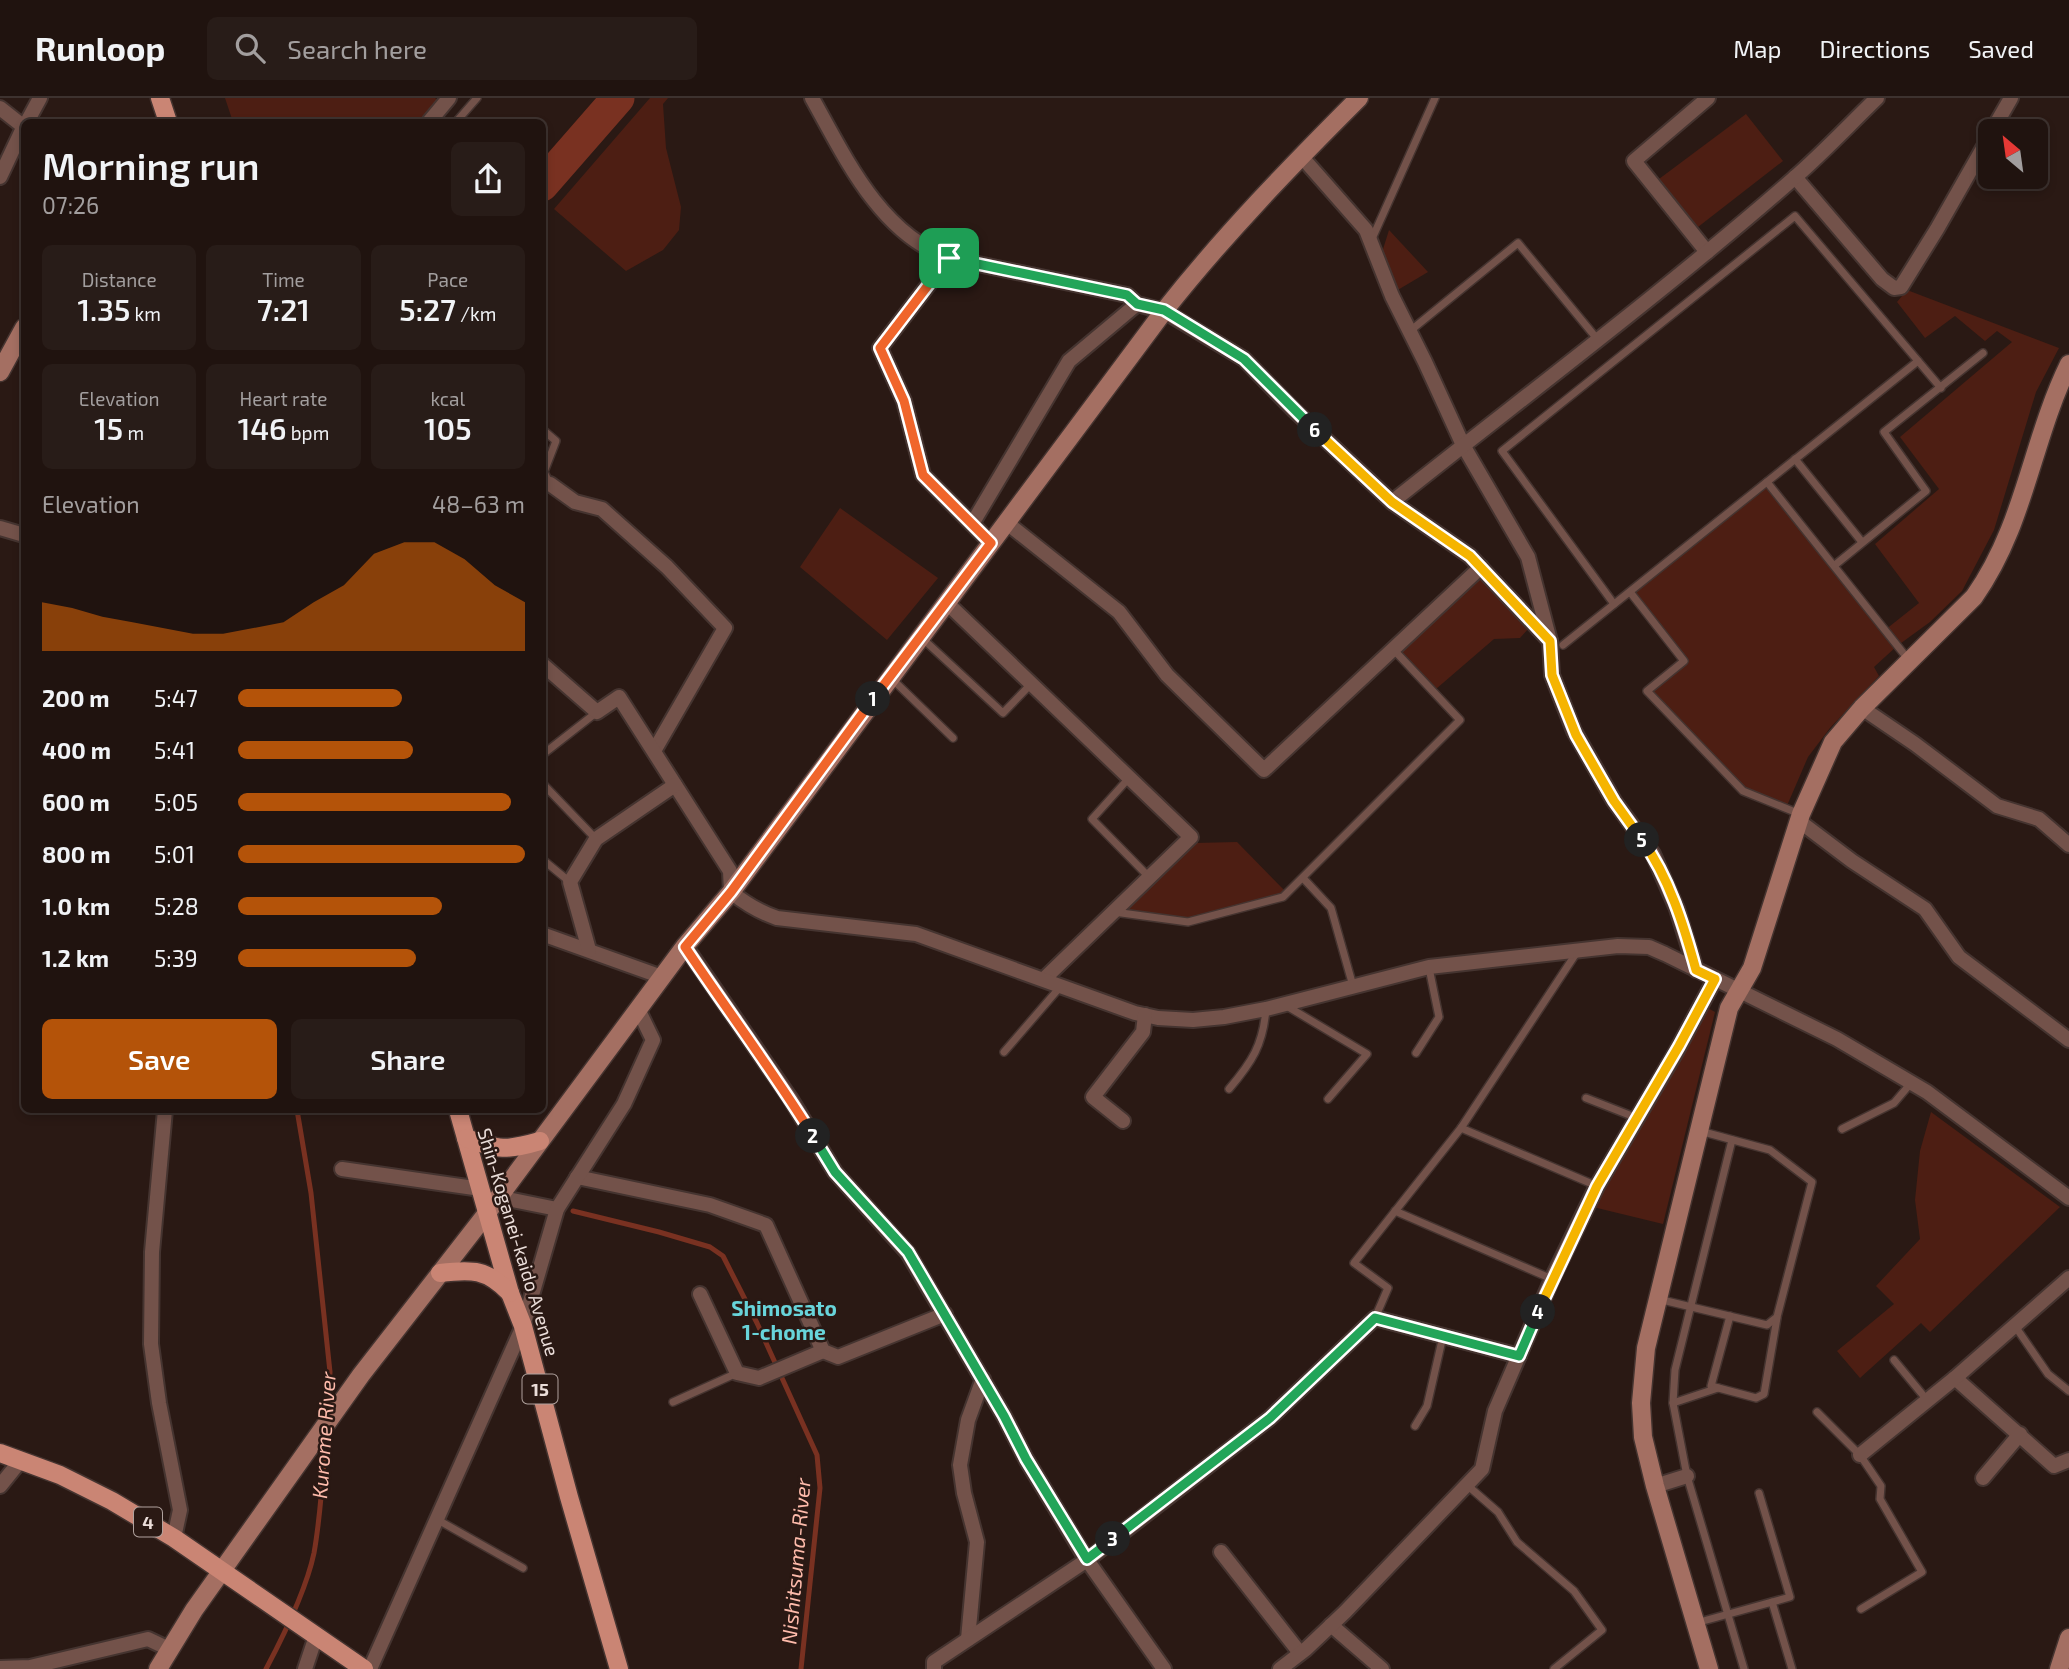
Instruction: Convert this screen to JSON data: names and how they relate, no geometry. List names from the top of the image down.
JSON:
{
  "streets": {
    "main road": ["Shin-Koganei-kaido Avenue", "15", "4"]
  },
  "districts": ["Shimosato 1-chome"],
  "water": ["Kurome River", "Nishitsuma-River"],
  "north": "top left",
  "page": {
    "header": "Runloop",
    "search": "Search here",
    "nav": ["Map", "Directions", "Saved"],
    "heading": ["Morning run", "07:26"],
    "stats": [
      ["Distance", "1.35 km"],
      ["Time", "7:21"],
      ["Pace", "5:27 /km"],
      ["Elevation", "15 m"],
      ["Heart rate", "146 bpm"],
      ["kcal", "105"]
    ],
    "pins": [
      "6",
      "1",
      "5",
      "2",
      "4",
      "3"
    ],
    "chart": ["Elevation", "48–63 m"],
    "list": [
      {
        "name": "200 m",
        "note": "5:47"
      },
      {
        "name": "400 m",
        "note": "5:41"
      },
      {
        "name": "600 m",
        "note": "5:05"
      },
      {
        "name": "800 m",
        "note": "5:01"
      },
      {
        "name": "1.0 km",
        "note": "5:28"
      },
      {
        "name": "1.2 km",
        "note": "5:39"
      }
    ],
    "buttons": ["Save", "Share"]
  }
}
